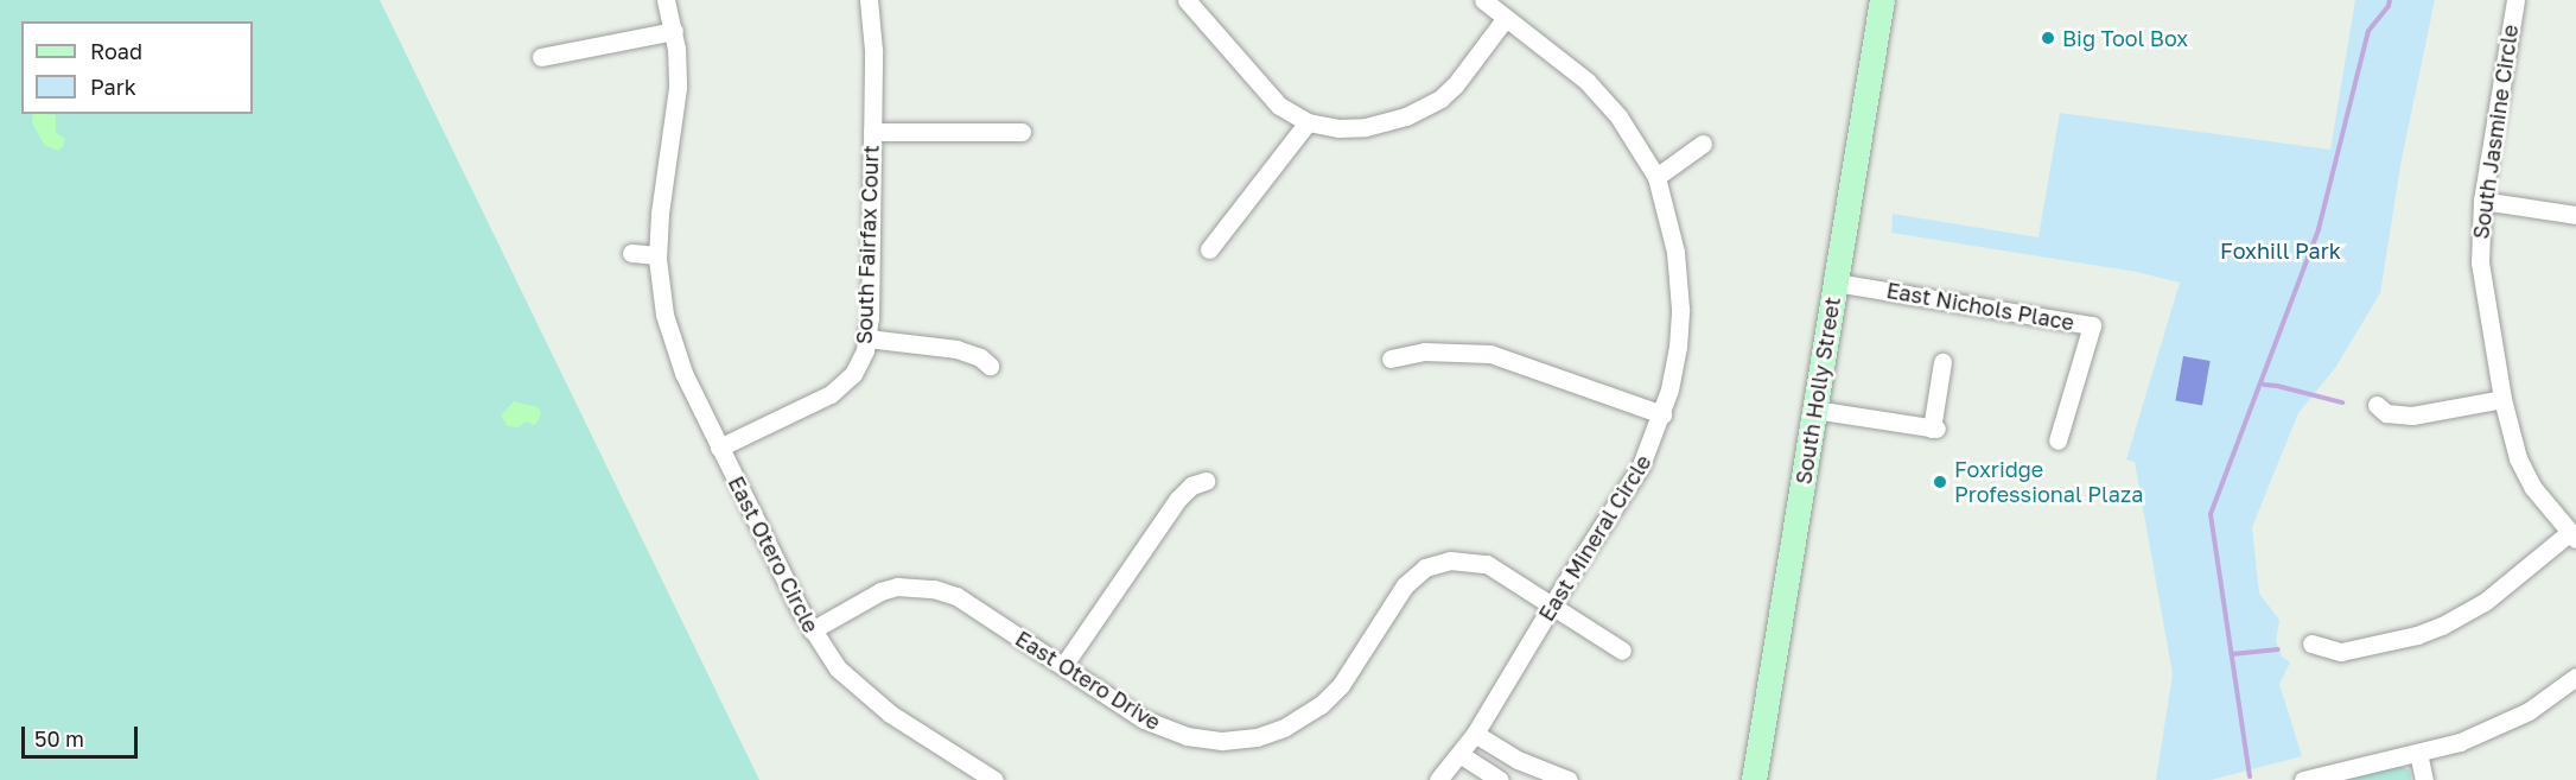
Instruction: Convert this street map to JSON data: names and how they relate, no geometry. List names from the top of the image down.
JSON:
{
  "streets": {
    "main road": ["South Holly Street"],
    "street": [
      "South Jasmine Circle",
      "South Fairfax Court",
      "East Nichols Place",
      "East Mineral Circle",
      "East Otero Circle",
      "East Otero Drive"
    ]
  },
  "crossings": [
    ["South Fairfax Court", "East Otero Circle"],
    ["East Nichols Place", "South Holly Street"],
    ["East Mineral Circle", "East Otero Drive"],
    ["East Otero Circle", "East Otero Drive"]
  ],
  "parks": ["Foxhill Park"],
  "places": ["Big Tool Box", "Foxridge Professional Plaza"],
  "legend": ["Road", "Park"],
  "scale_bar": "50 m"
}
